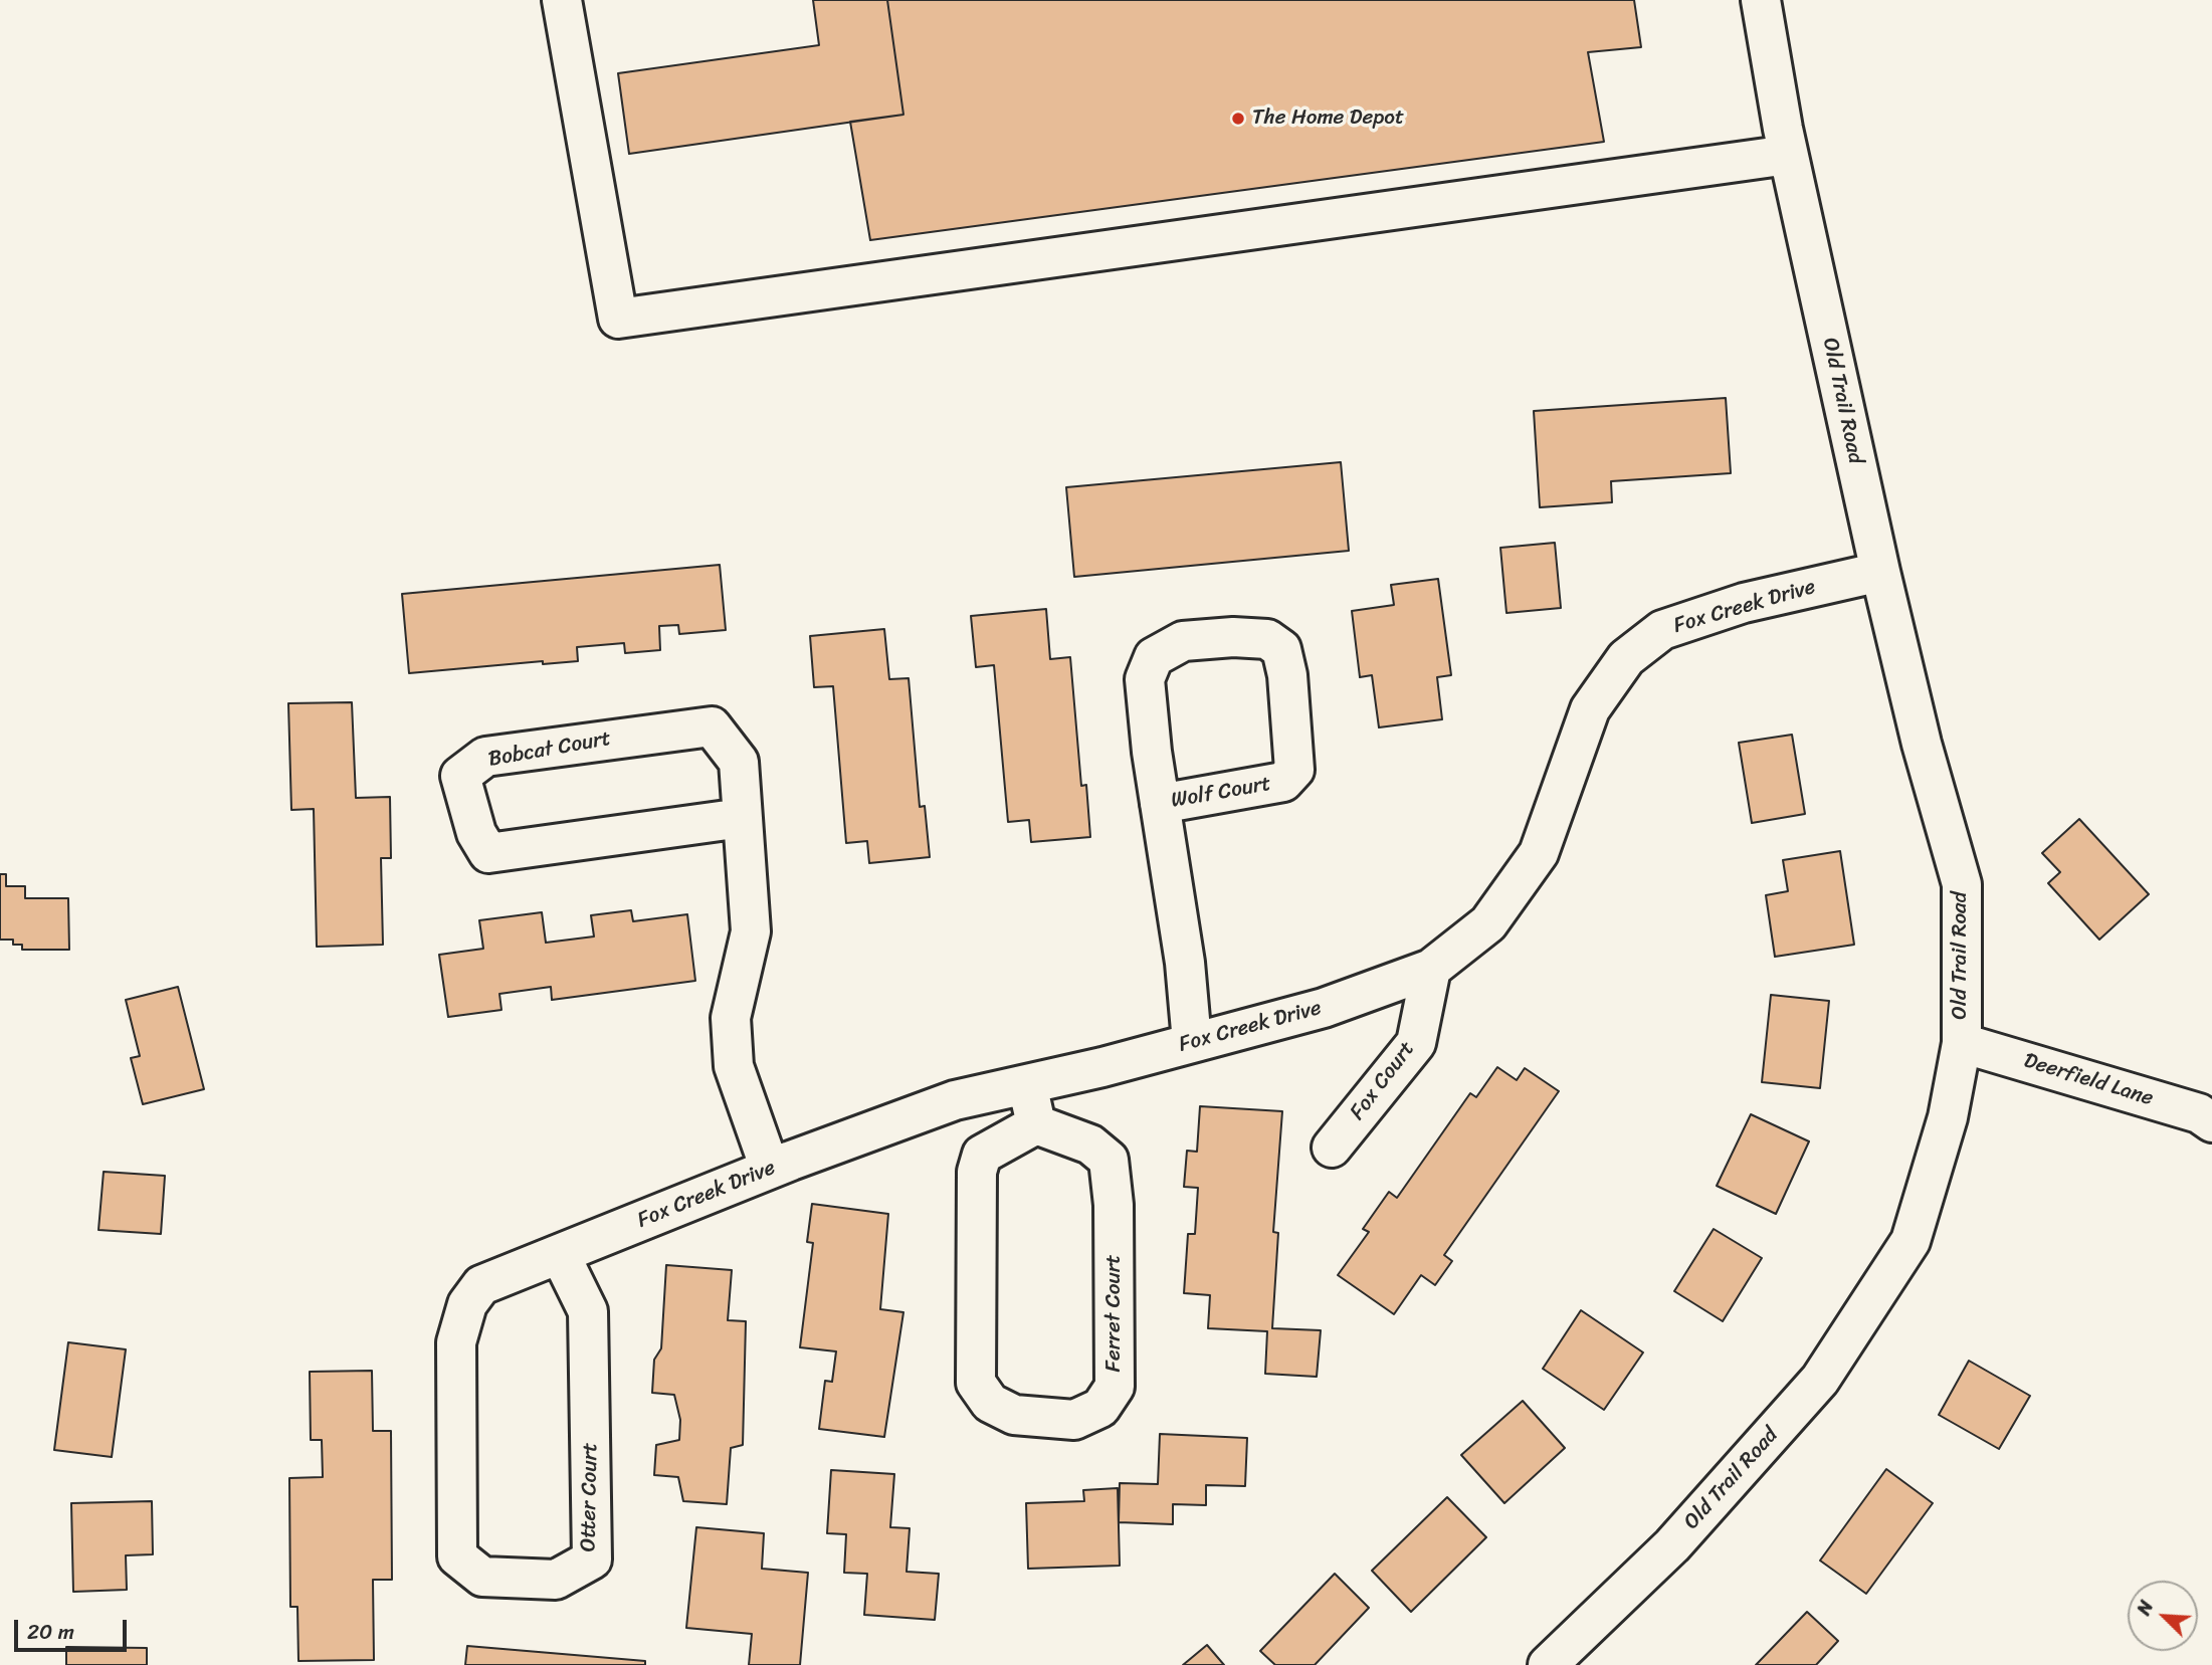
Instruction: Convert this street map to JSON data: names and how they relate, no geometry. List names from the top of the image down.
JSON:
{
  "streets": {
    "street": [
      "Old Trail Road",
      "Fox Creek Drive",
      "Bobcat Court",
      "Wolf Court",
      "Deerfield Lane",
      "Fox Court",
      "Ferret Court",
      "Otter Court"
    ]
  },
  "crossings": [
    ["Old Trail Road", "Fox Creek Drive"],
    ["Old Trail Road", "Deerfield Lane"],
    ["Fox Creek Drive", "Bobcat Court"],
    ["Fox Creek Drive", "Wolf Court"],
    ["Fox Creek Drive", "Fox Court"],
    ["Fox Creek Drive", "Otter Court"]
  ],
  "places": ["The Home Depot"],
  "scale_bar": "20 m",
  "north": "top left"
}
